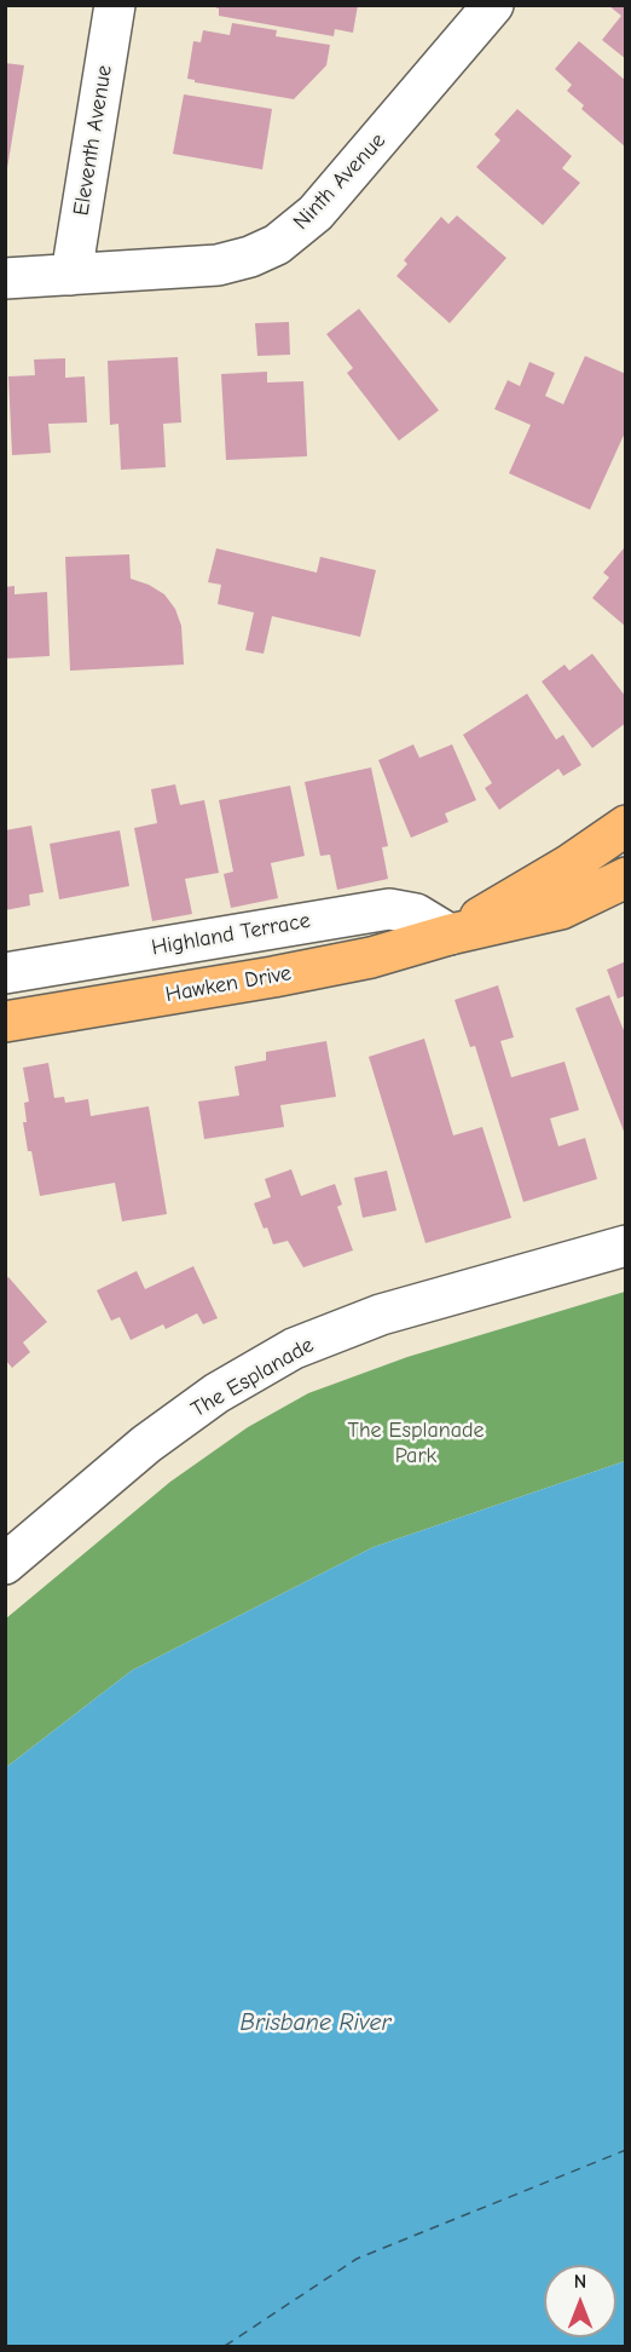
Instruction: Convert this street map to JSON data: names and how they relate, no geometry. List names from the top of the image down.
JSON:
{
  "streets": {
    "main road": ["Hawken Drive"],
    "street": [
      "Eleventh Avenue",
      "Ninth Avenue",
      "Highland Terrace",
      "The Esplanade"
    ]
  },
  "crossings": [
    ["Eleventh Avenue", "Ninth Avenue"],
    ["Highland Terrace", "Hawken Drive"]
  ],
  "water": ["Brisbane River"],
  "parks": ["The Esplanade Park"],
  "north": "top"
}
